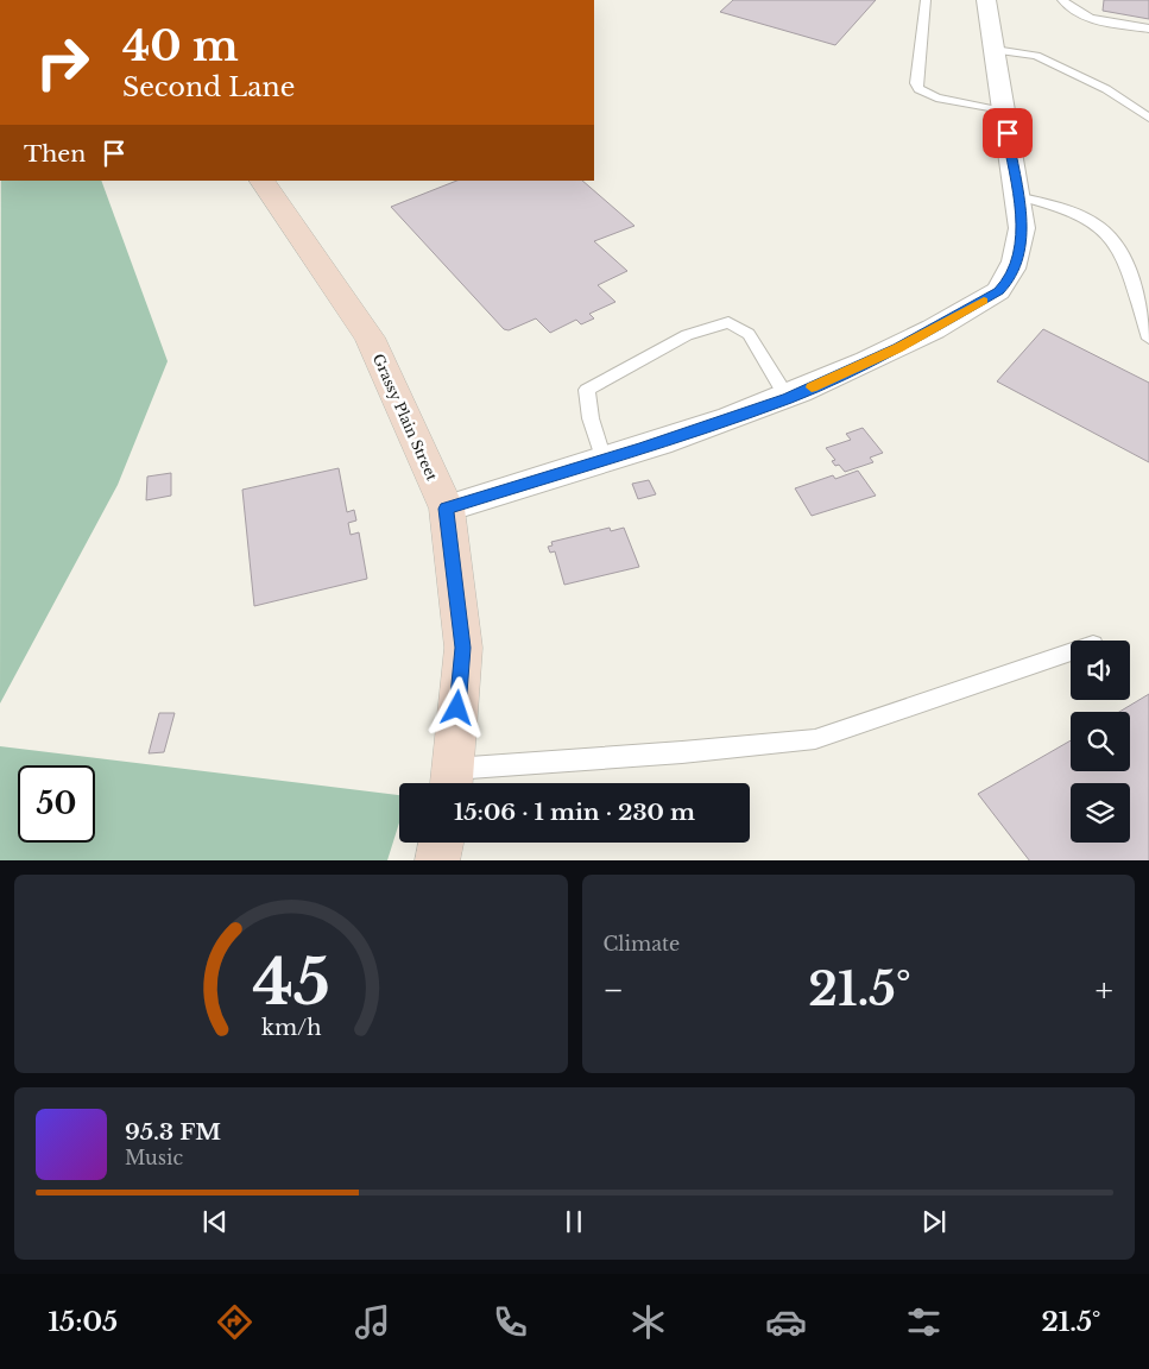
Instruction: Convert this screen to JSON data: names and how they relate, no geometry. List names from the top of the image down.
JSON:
{
  "streets": {
    "main road": ["Grassy Plain Street"]
  },
  "page": {
    "turn": ["40 m", "Second Lane"],
    "then": "Then",
    "limit": "50",
    "trip": "15:06 · 1 min · 230 m",
    "tile": "Climate",
    "heat": ["−", "21.5°", "+"],
    "song": ["95.3 FM", "Music"],
    "tabs": ["15:05", "21.5°"],
    "gauge": ["45", "km/h"]
  }
}
